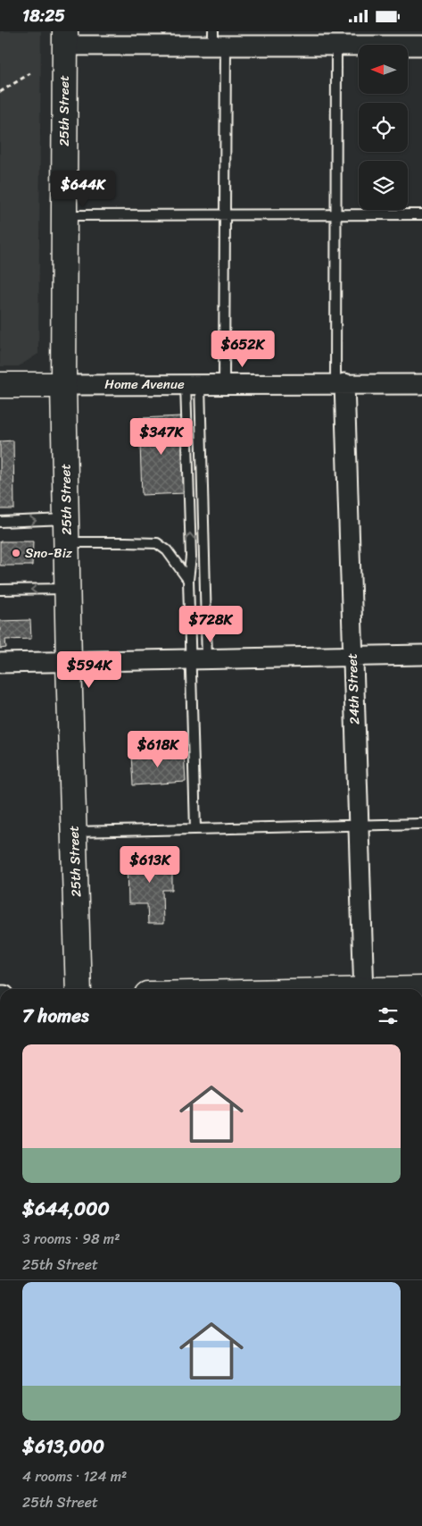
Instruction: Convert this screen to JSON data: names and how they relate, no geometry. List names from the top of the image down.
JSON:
{
  "streets": {
    "main road": ["25th Street", "Home Avenue"],
    "street": ["24th Street"]
  },
  "crossings": [
    ["25th Street", "Home Avenue"],
    ["Home Avenue", "24th Street"]
  ],
  "places": ["Sno-Biz"],
  "north": "left",
  "page": {
    "status": "18:25",
    "price": [
      "$644K",
      "$652K",
      "$347K",
      "$728K",
      "$594K",
      "$618K",
      "$613K"
    ],
    "heading": "7 homes",
    "list": [
      {
        "name": "$644,000",
        "note": "3 rooms · 98 m² · 25th Street"
      },
      {
        "name": "$613,000",
        "note": "4 rooms · 124 m² · 25th Street"
      }
    ]
  }
}
